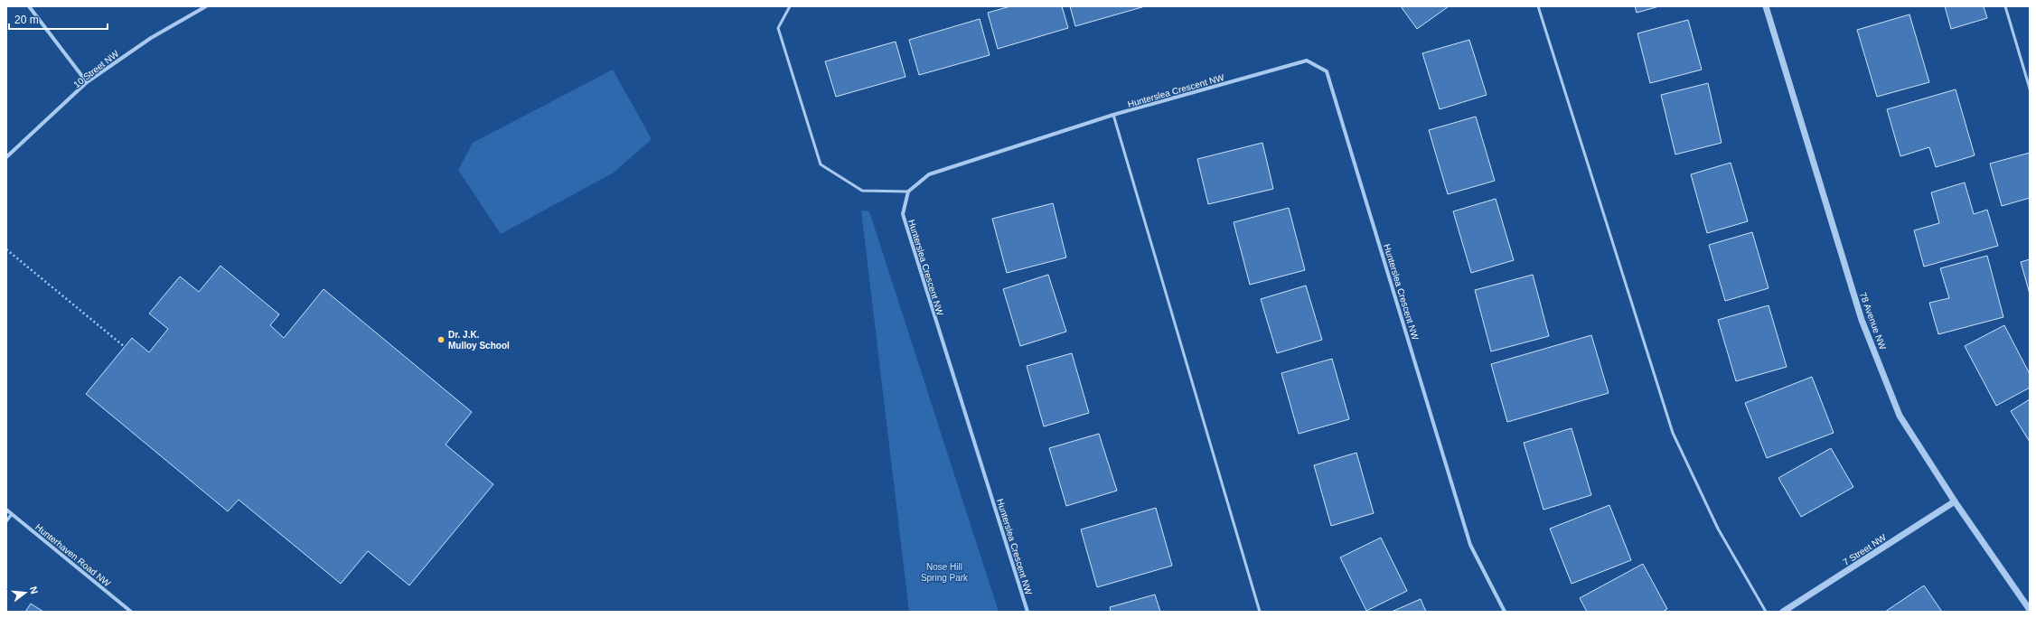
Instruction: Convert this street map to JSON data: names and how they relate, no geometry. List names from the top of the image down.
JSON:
{
  "streets": {
    "street": [
      "10 Street NW",
      "Hunterslea Crescent NW",
      "78 Avenue NW",
      "7 Street NW",
      "Hunterhaven Road NW"
    ]
  },
  "crossings": [
    ["78 Avenue NW", "7 Street NW"]
  ],
  "parks": ["Nose Hill Spring Park"],
  "places": ["Dr. J.K. Mulloy School"],
  "scale_bar": "20 m",
  "north": "right"
}
